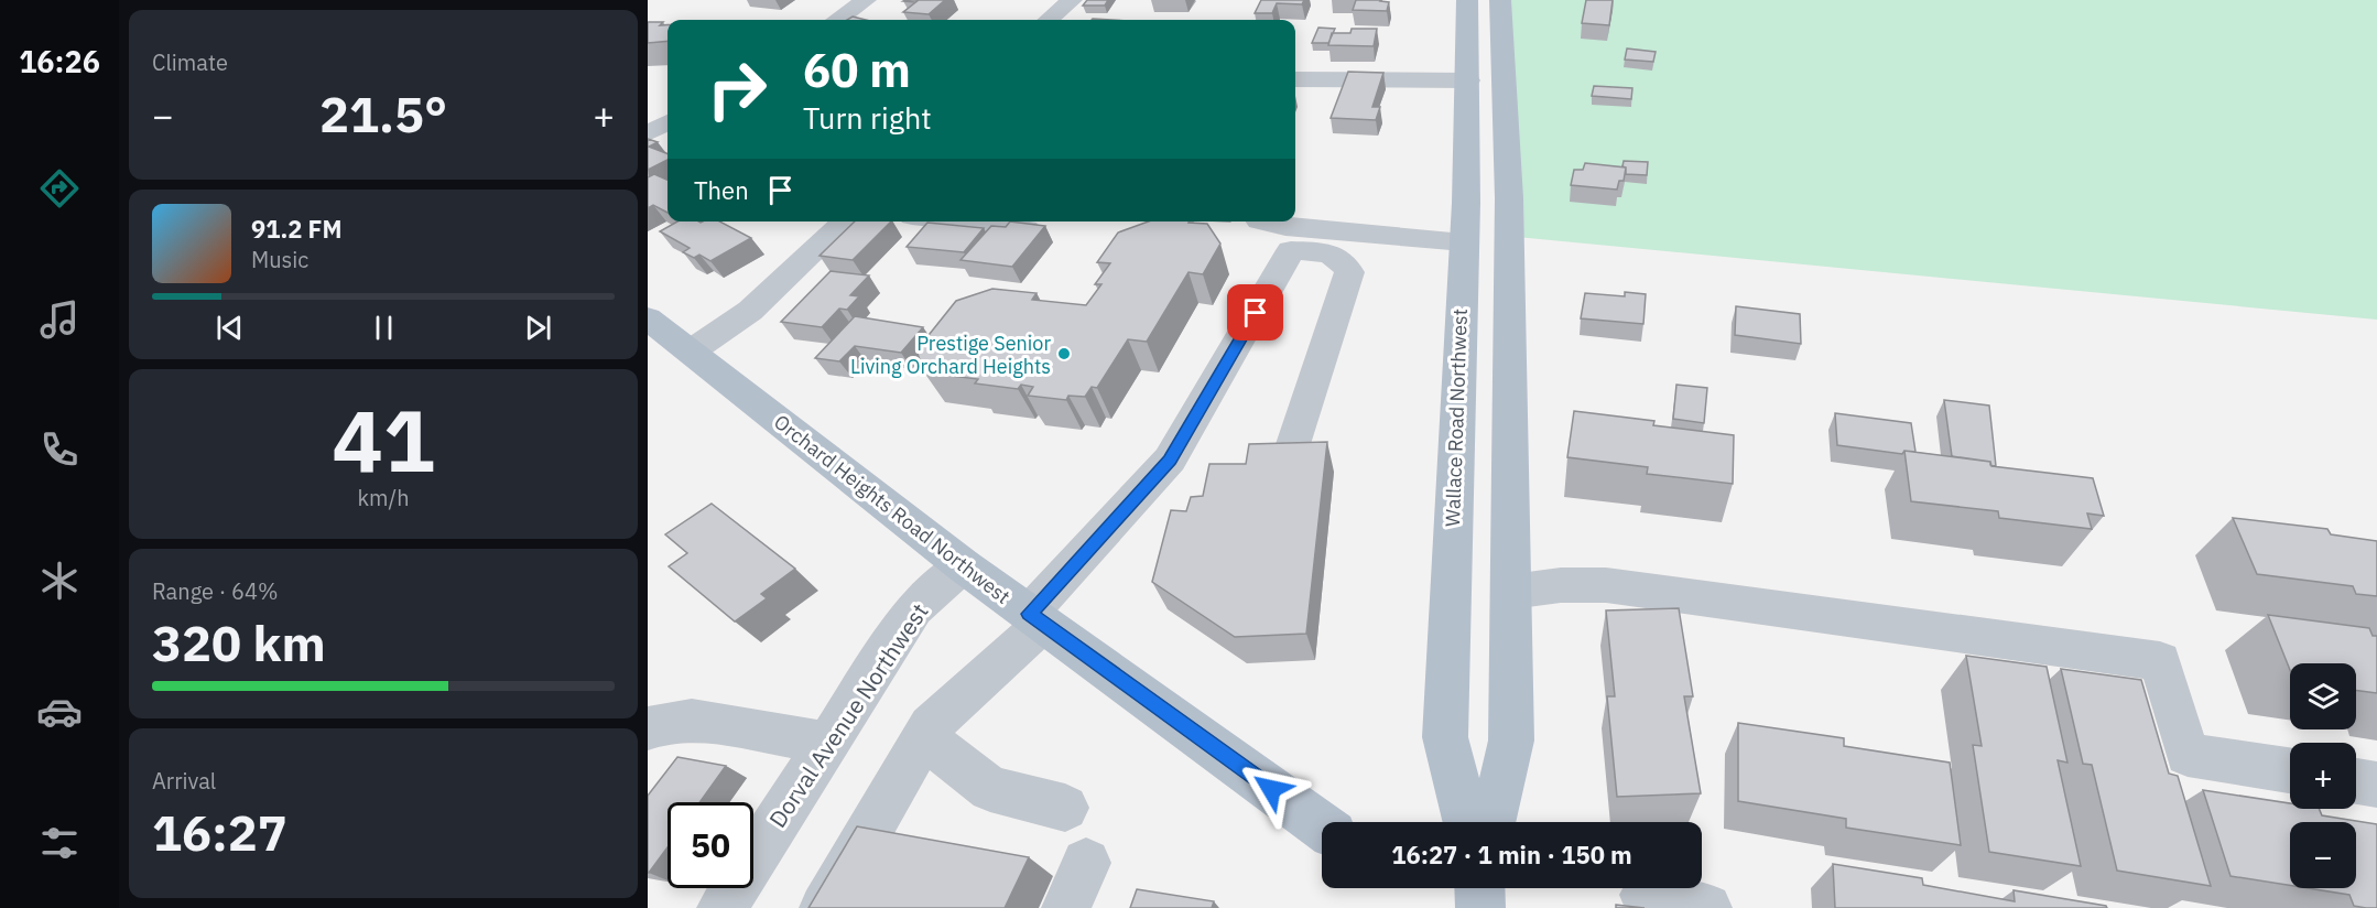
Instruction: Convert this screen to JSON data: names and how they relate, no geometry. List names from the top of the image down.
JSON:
{
  "streets": {
    "main road": ["Wallace Road Northwest", "Orchard Heights Road Northwest"],
    "street": ["Dorval Avenue Northwest"]
  },
  "crossings": [
    ["Orchard Heights Road Northwest", "Dorval Avenue Northwest"]
  ],
  "places": ["Prestige Senior Living Orchard Heights"],
  "page": {
    "tabs": "16:26",
    "tile": [
      "Climate",
      ["41", "km/h"],
      ["Range · 64%", "320 km"],
      ["Arrival", "16:27"]
    ],
    "turn": ["60 m", "Turn right"],
    "heat": ["−", "21.5°", "+"],
    "then": "Then",
    "song": ["91.2 FM", "Music"],
    "map_buttons": ["+", "−"],
    "limit": "50",
    "trip": "16:27 · 1 min · 150 m"
  }
}
